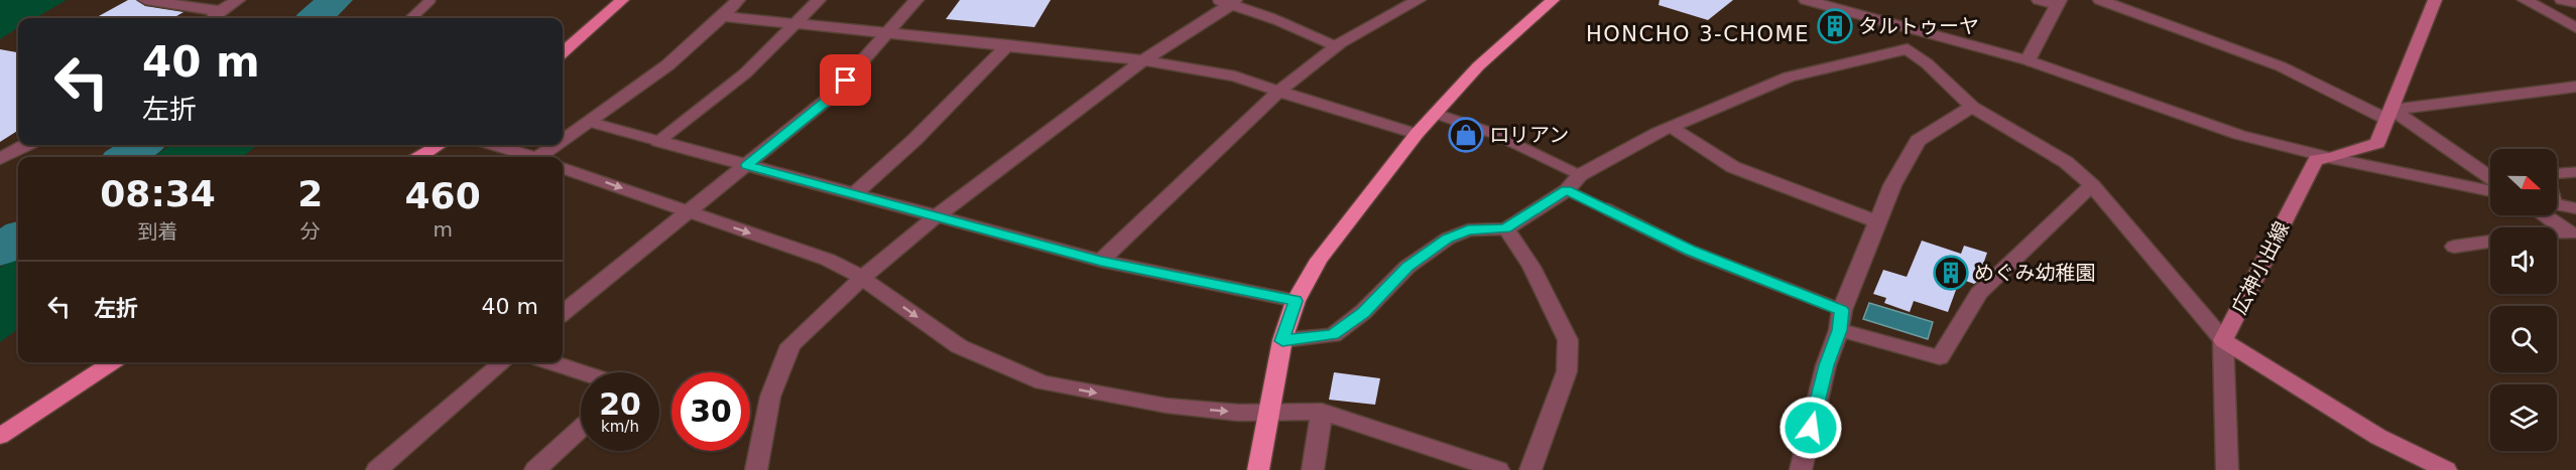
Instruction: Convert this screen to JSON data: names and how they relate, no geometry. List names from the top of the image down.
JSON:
{
  "streets": {
    "main road": ["広神小出線"]
  },
  "districts": ["HONCHO 3-CHOME"],
  "places": {
    "building": ["タルトゥーヤ", "めぐみ幼稚園"],
    "shop": ["ロリアン"]
  },
  "north": "right",
  "page": {
    "turn": ["40 m", "左折"],
    "eta": [
      "08:34",
      "到着",
      "2",
      "分",
      "460",
      "m"
    ],
    "list": [
      {
        "name": "左折",
        "value": "40 m"
      }
    ],
    "speed": "20 km/h",
    "limit": "30"
  }
}
